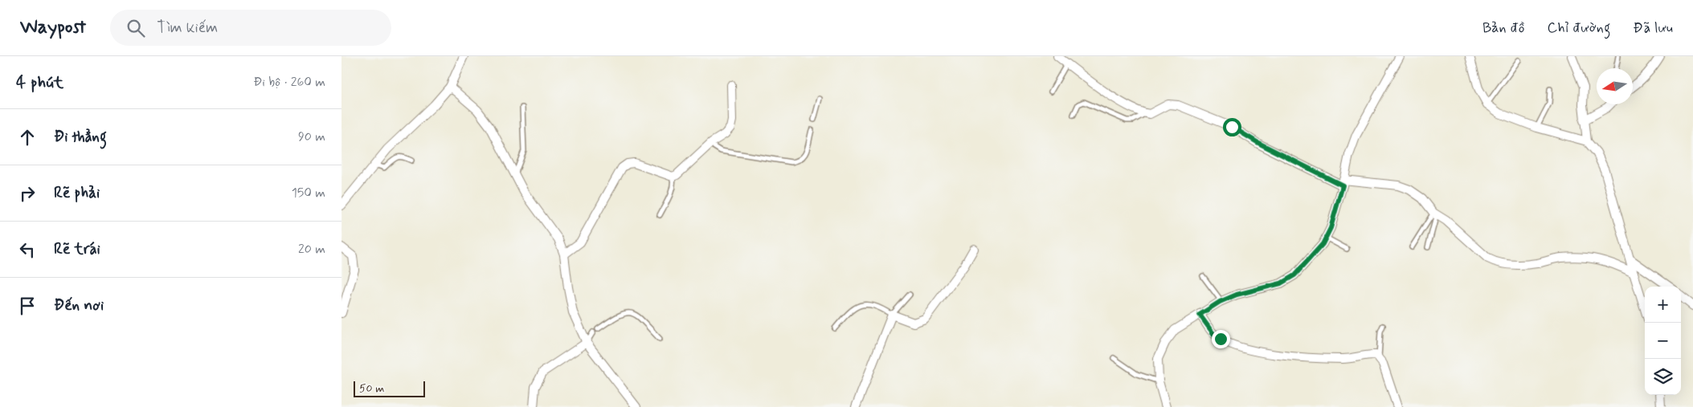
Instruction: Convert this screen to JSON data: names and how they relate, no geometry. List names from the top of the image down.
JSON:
{
  "scale_bar": "50 m",
  "north": "left",
  "page": {
    "header": "Waypost",
    "search": "Tìm kiếm",
    "nav": ["Bản đồ", "Chỉ đường", "Đã lưu"],
    "heading": ["4 phút", "Đi bộ · 260 m"],
    "list": [
      ["Đi thẳng", "90 m"],
      ["Rẽ phải", "150 m"],
      ["Rẽ trái", "20 m"],
      "Đến nơi"
    ],
    "map_buttons": ["+", "−"],
    "scale": "50 m"
  }
}
